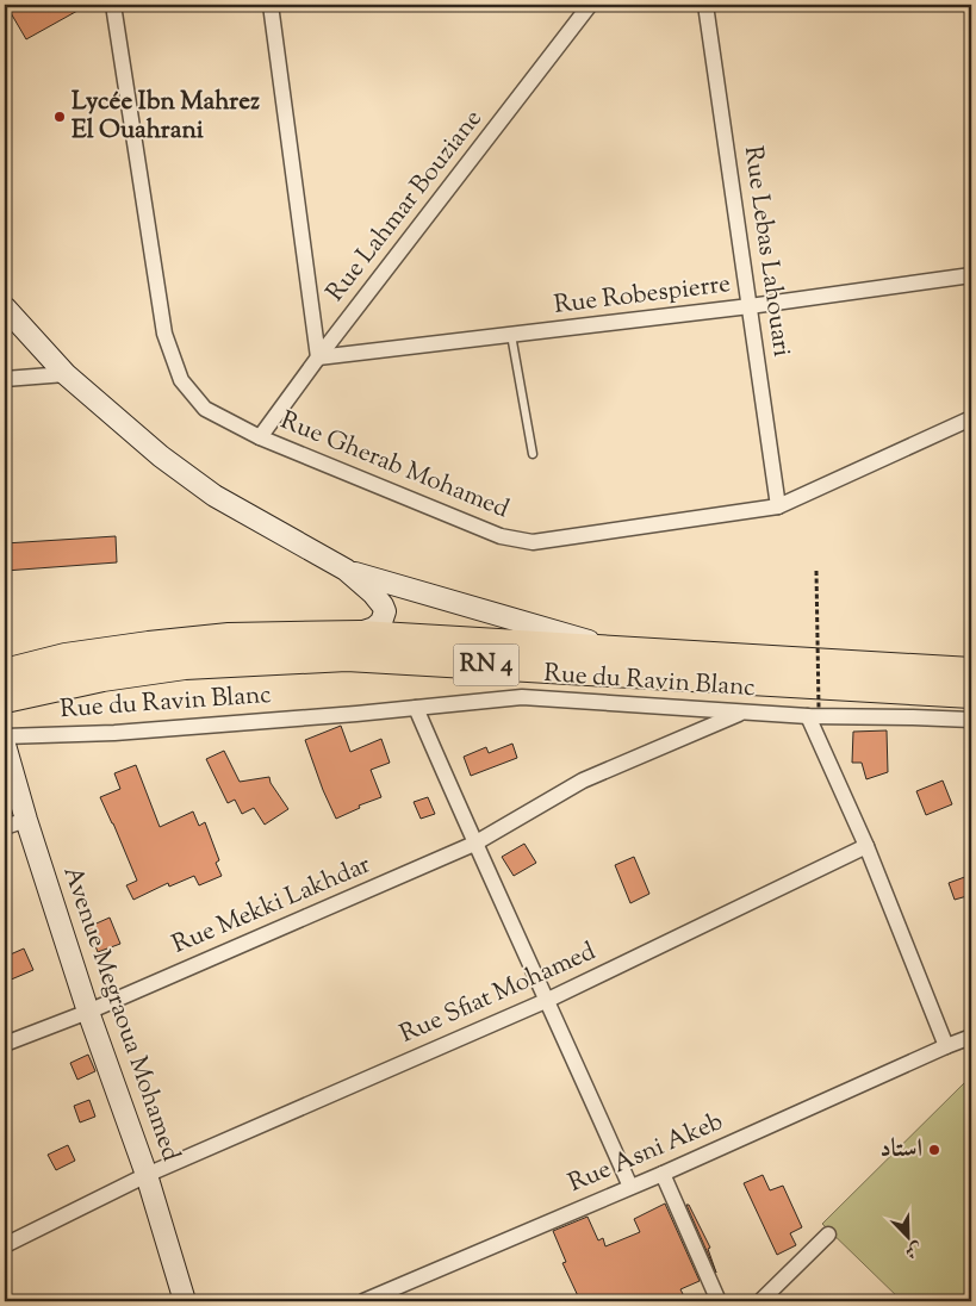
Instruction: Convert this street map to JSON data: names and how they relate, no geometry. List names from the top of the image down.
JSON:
{
  "streets": {
    "highway": ["RN 4"],
    "main road": ["Avenue Megraoua Mohamed"],
    "street": [
      "Rue Lahmar Bouziane",
      "Rue Lebas Lahouari",
      "Rue Robespierre",
      "Rue Gherab Mohamed",
      "Rue du Ravin Blanc",
      "Rue Mekki Lakhdar",
      "Rue Sfiat Mohamed",
      "Rue Asni Akeb"
    ]
  },
  "crossings": [
    ["Rue Lahmar Bouziane", "Rue Robespierre"],
    ["Rue Lahmar Bouziane", "Rue Gherab Mohamed"],
    ["Rue Lebas Lahouari", "Rue Robespierre"],
    ["Rue Lebas Lahouari", "Rue Gherab Mohamed"],
    ["Rue du Ravin Blanc", "Rue Mekki Lakhdar"],
    ["Rue Mekki Lakhdar", "Avenue Megraoua Mohamed"],
    ["Rue Sfiat Mohamed", "Avenue Megraoua Mohamed"]
  ],
  "places": ["Lycée Ibn Mahrez El Ouahrani", "استاد"],
  "north": "bottom right"
}
